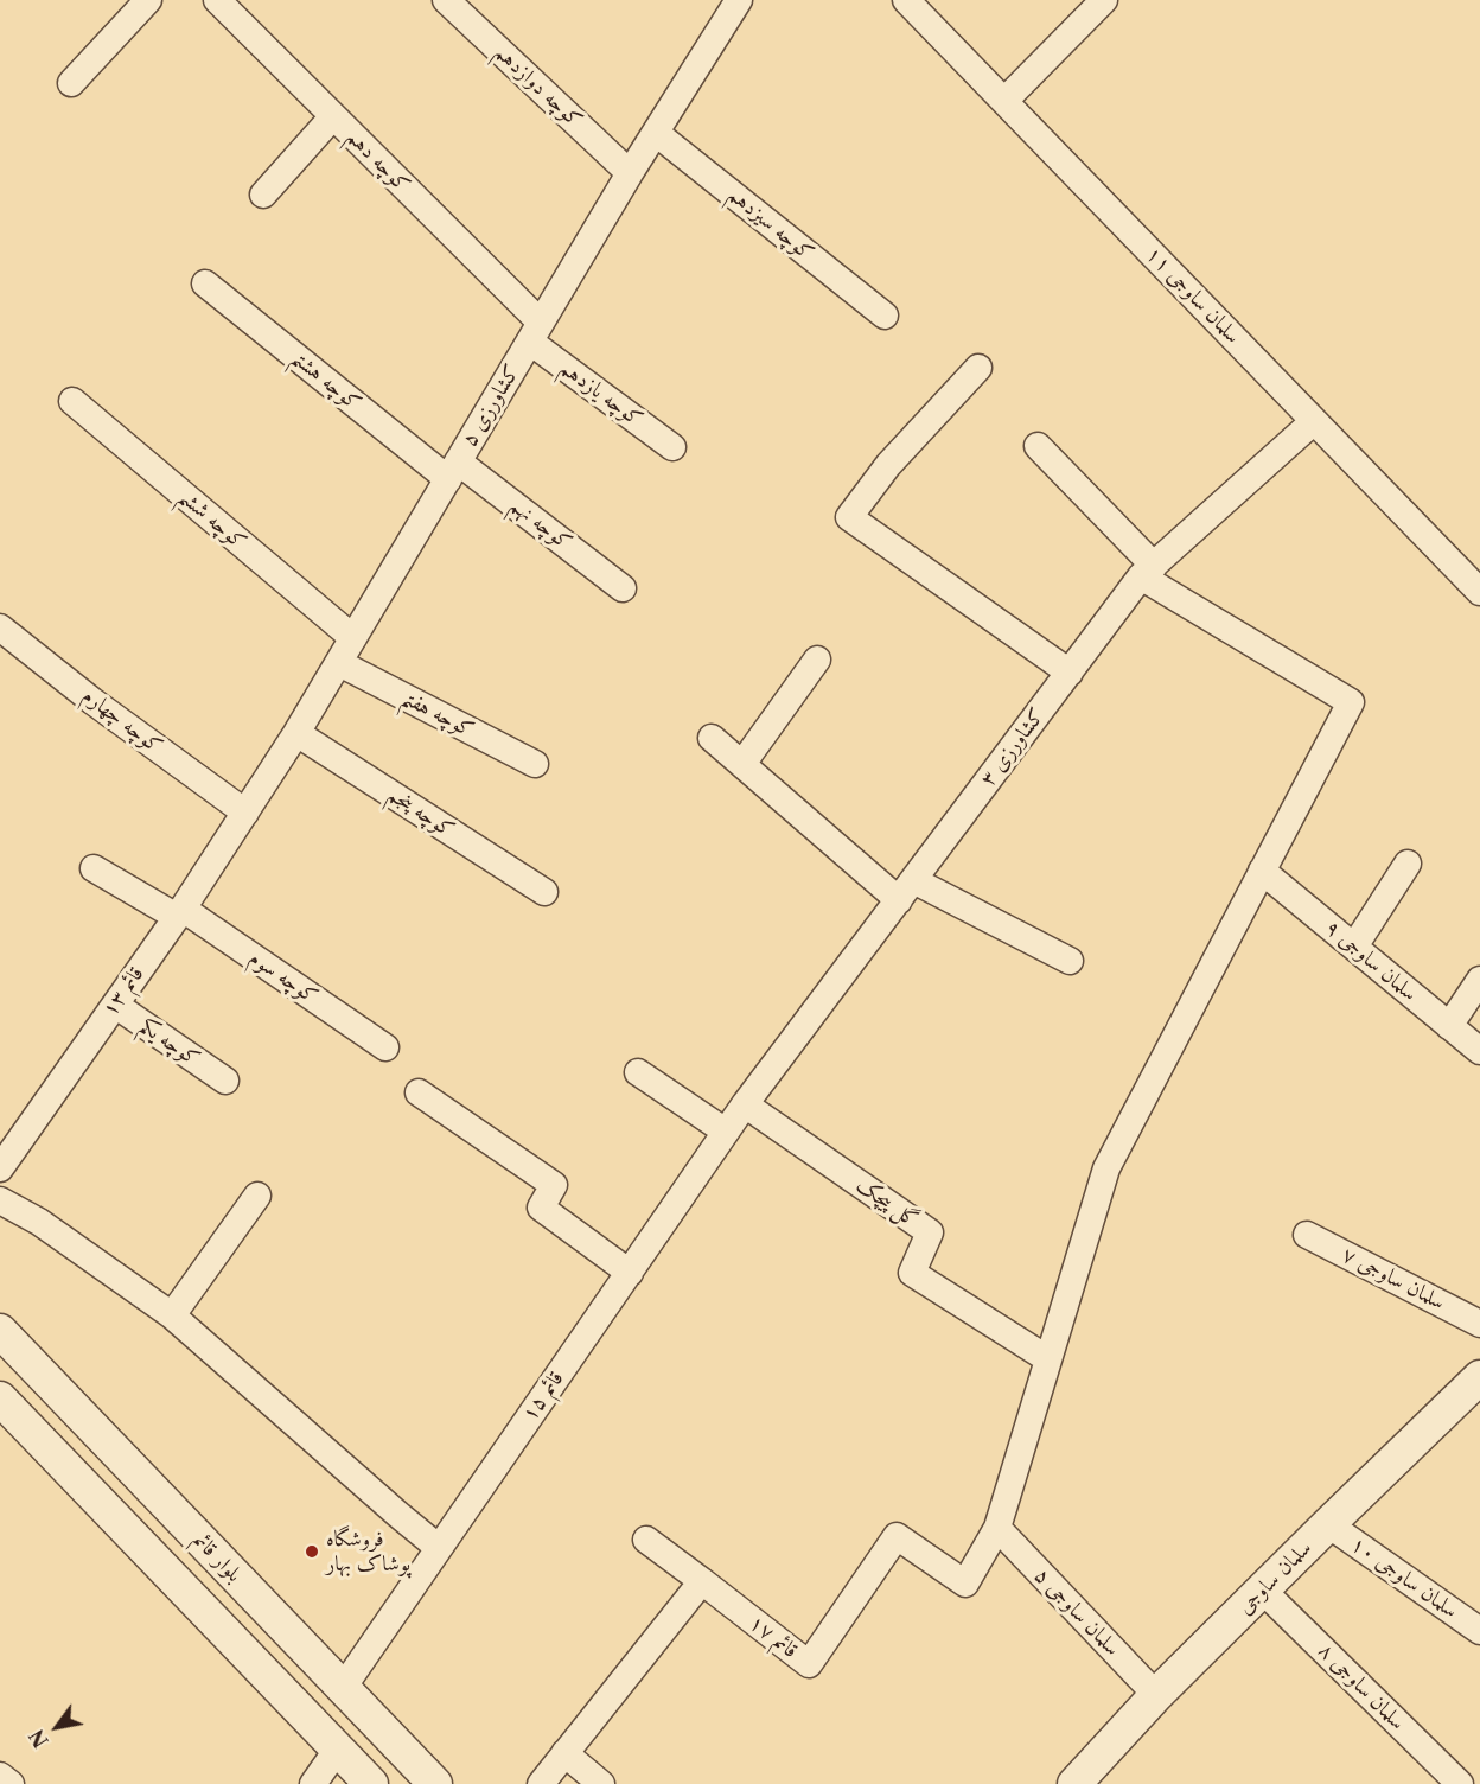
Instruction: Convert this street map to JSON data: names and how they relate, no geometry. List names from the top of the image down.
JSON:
{
  "streets": {
    "street": [
      "کوچه دوازدهم",
      "کوچه دهم",
      "کوچه سیزدهم",
      "سلمان ساوجی ۱۱",
      "کوچه هشتم",
      "کوچه یازدهم",
      "کشاورزی ۵",
      "کوچه ششم",
      "کوچه نهم",
      "کوچه هفتم",
      "کوچه چهارم",
      "کشاورزی ۳",
      "کوچه پنجم",
      "سلمان ساوجی ۹",
      "کوچه سوم",
      "قائم ۱۳",
      "کوچه یکم",
      "گل پیچک",
      "سلمان ساوجی ۷",
      "قائم ۱۵",
      "بلوار قائم",
      "سلمان ساوجی",
      "سلمان ساوجی ۱۰",
      "سلمان ساوجی ۵",
      "قائم ۱۷",
      "سلمان ساوجی ۸"
    ]
  },
  "crossings": [
    ["کوچه دوازدهم", "کشاورزی ۵"],
    ["کوچه دهم", "کوچه یازدهم"],
    ["کوچه دهم", "کشاورزی ۵"],
    ["کوچه سیزدهم", "کشاورزی ۵"],
    ["سلمان ساوجی ۱۱", "کشاورزی ۳"],
    ["کوچه هشتم", "کشاورزی ۵"],
    ["کوچه هشتم", "کوچه نهم"],
    ["کوچه یازدهم", "کشاورزی ۵"],
    ["کشاورزی ۵", "کوچه ششم"],
    ["کشاورزی ۵", "کوچه نهم"],
    ["کشاورزی ۵", "کوچه هفتم"],
    ["کشاورزی ۵", "کوچه چهارم"],
    ["کشاورزی ۵", "کوچه پنجم"],
    ["کشاورزی ۵", "قائم ۱۳"],
    ["کوچه چهارم", "قائم ۱۳"],
    ["کشاورزی ۳", "گل پیچک"],
    ["کشاورزی ۳", "قائم ۱۵"],
    ["کوچه سوم", "قائم ۱۳"],
    ["قائم ۱۳", "کوچه یکم"],
    ["گل پیچک", "قائم ۱۵"],
    ["قائم ۱۵", "بلوار قائم"],
    ["سلمان ساوجی", "سلمان ساوجی ۱۰"],
    ["سلمان ساوجی", "سلمان ساوجی ۵"],
    ["سلمان ساوجی", "سلمان ساوجی ۸"],
    ["سلمان ساوجی ۵", "قائم ۱۷"]
  ],
  "places": ["فروشگاه پوشاک بهار"],
  "north": "bottom left"
}
